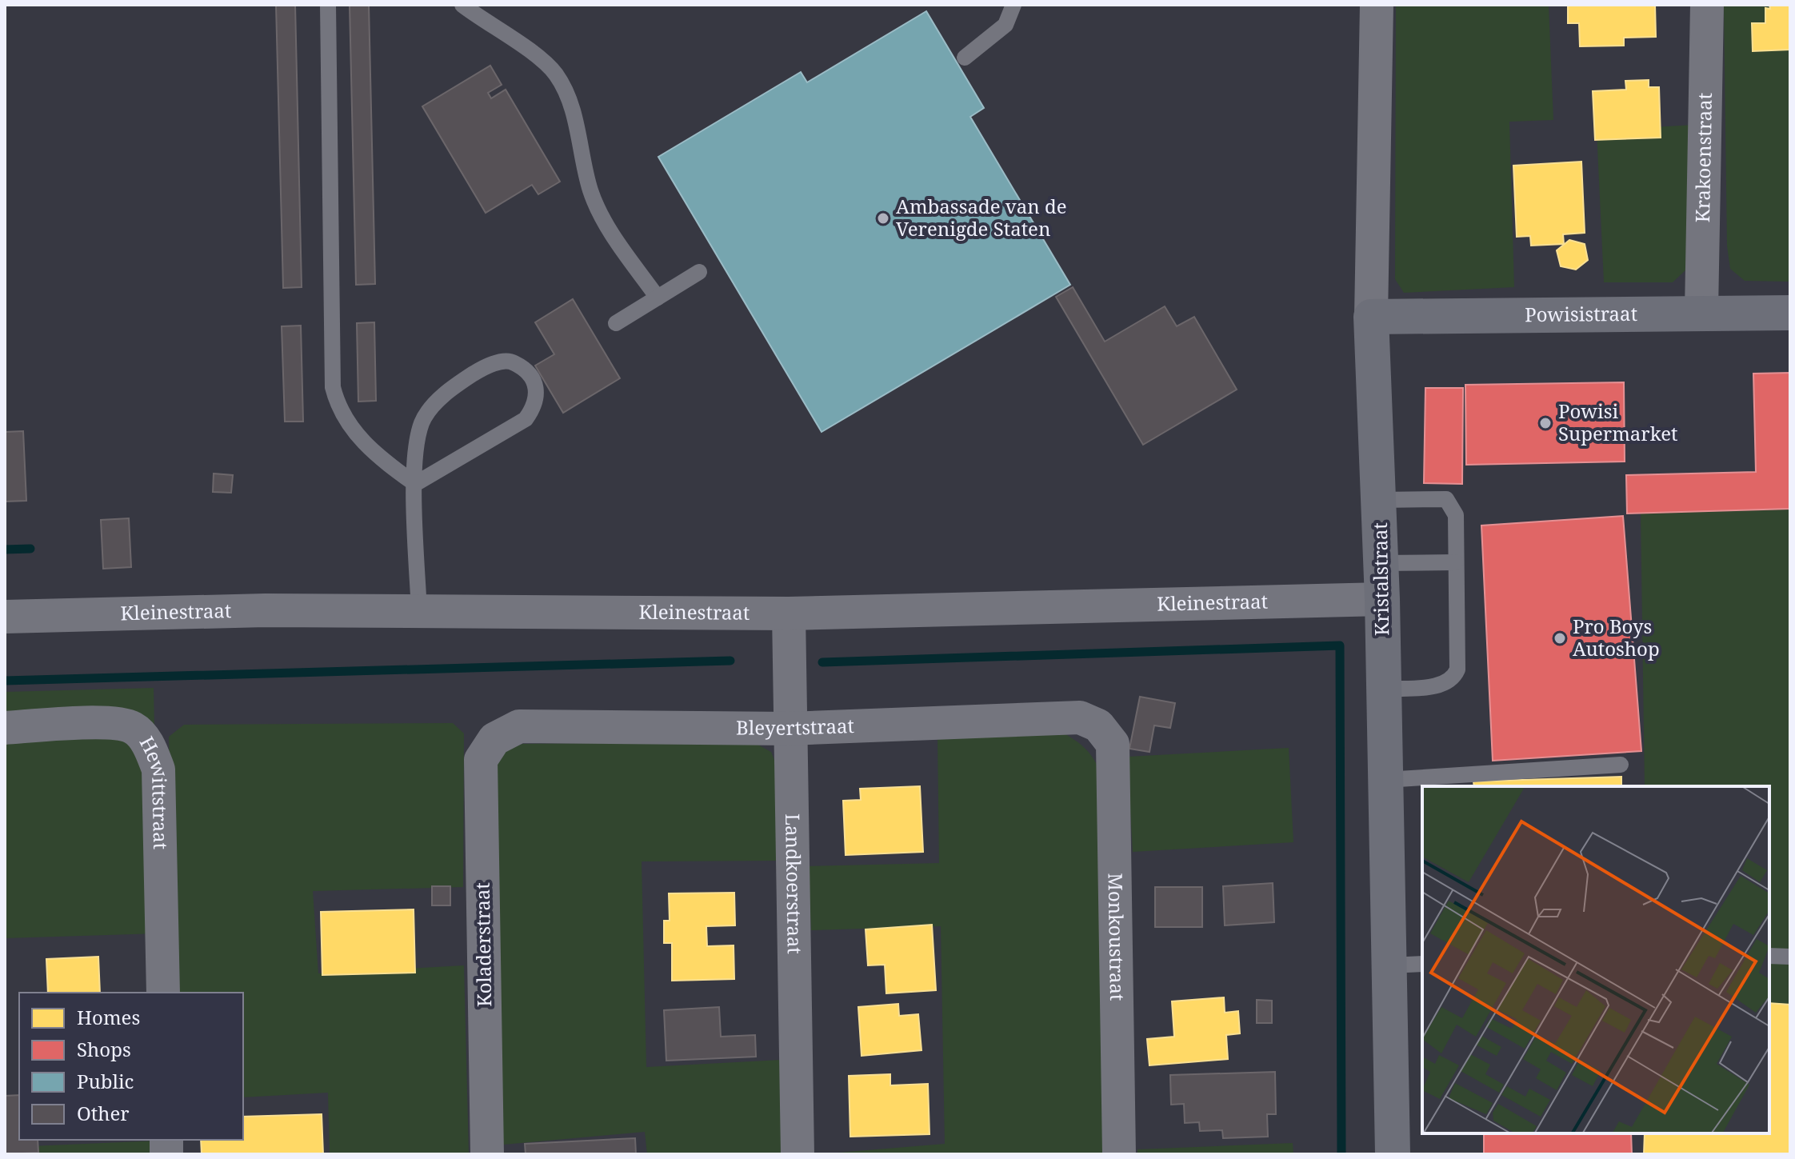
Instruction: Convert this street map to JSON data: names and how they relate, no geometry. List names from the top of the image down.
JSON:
{
  "streets": {
    "street": [
      "Krakoenstraat",
      "Powisistraat",
      "Kristalstraat",
      "Kleinestraat",
      "Bleyertstraat",
      "Hewittstraat",
      "Landkoerstraat",
      "Monkoustraat",
      "Koladerstraat"
    ]
  },
  "crossings": [
    ["Krakoenstraat", "Powisistraat"],
    ["Powisistraat", "Kristalstraat"],
    ["Kristalstraat", "Kleinestraat"],
    ["Kleinestraat", "Landkoerstraat"],
    ["Bleyertstraat", "Landkoerstraat"],
    ["Bleyertstraat", "Monkoustraat"],
    ["Bleyertstraat", "Koladerstraat"]
  ],
  "places": ["Ambassade van de Verenigde Staten", "Powisi Supermarket", "Pro Boys Autoshop"],
  "legend": [
    "Homes",
    "Shops",
    "Public",
    "Other"
  ]
}
